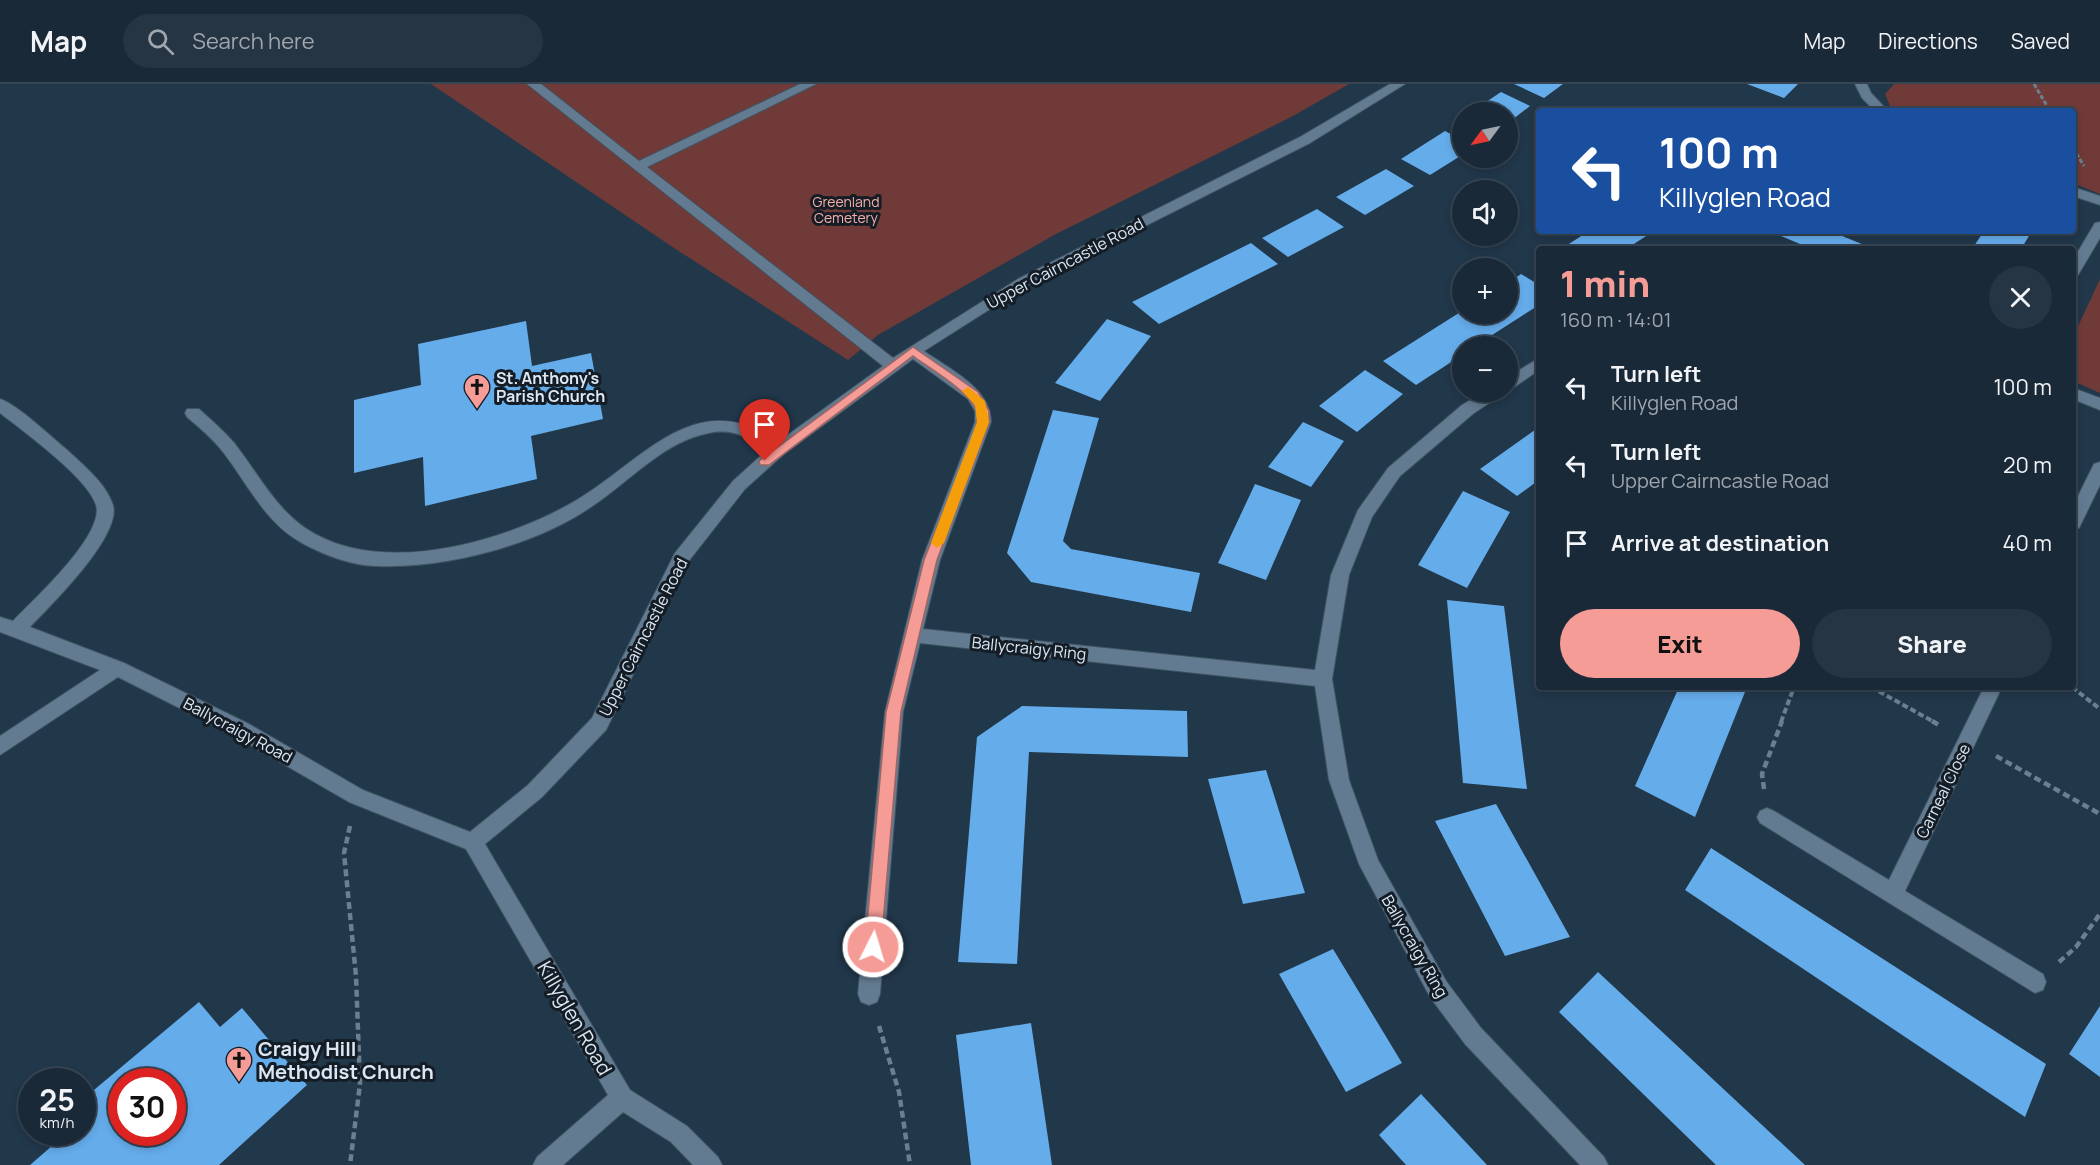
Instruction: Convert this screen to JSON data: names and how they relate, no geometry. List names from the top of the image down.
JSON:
{
  "streets": {
    "street": [
      "Upper Cairncastle Road",
      "Ballycraigy Ring",
      "Ballycraigy Road",
      "Carneal Close",
      "Killyglen Road"
    ]
  },
  "crossings": [
    ["Upper Cairncastle Road", "Ballycraigy Road"],
    ["Upper Cairncastle Road", "Killyglen Road"],
    ["Ballycraigy Road", "Killyglen Road"]
  ],
  "parks": ["Greenland Cemetery"],
  "places": {
    "church": ["St. Anthony's Parish Church", "Craigy Hill Methodist Church"]
  },
  "north": "bottom left",
  "page": {
    "header": "Map",
    "search": "Search here",
    "nav": ["Map", "Directions", "Saved"],
    "map_buttons": ["+", "−"],
    "turn": ["100 m", "Killyglen Road"],
    "heading": ["1 min", "160 m · 14:01"],
    "list": [
      {
        "name": "Turn left",
        "note": "Killyglen Road",
        "value": "100 m"
      },
      {
        "name": "Turn left",
        "note": "Upper Cairncastle Road",
        "value": "20 m"
      },
      {
        "name": "Arrive at destination",
        "value": "40 m"
      }
    ],
    "buttons": ["Exit", "Share"],
    "speed": "25 km/h",
    "limit": "30"
  }
}
